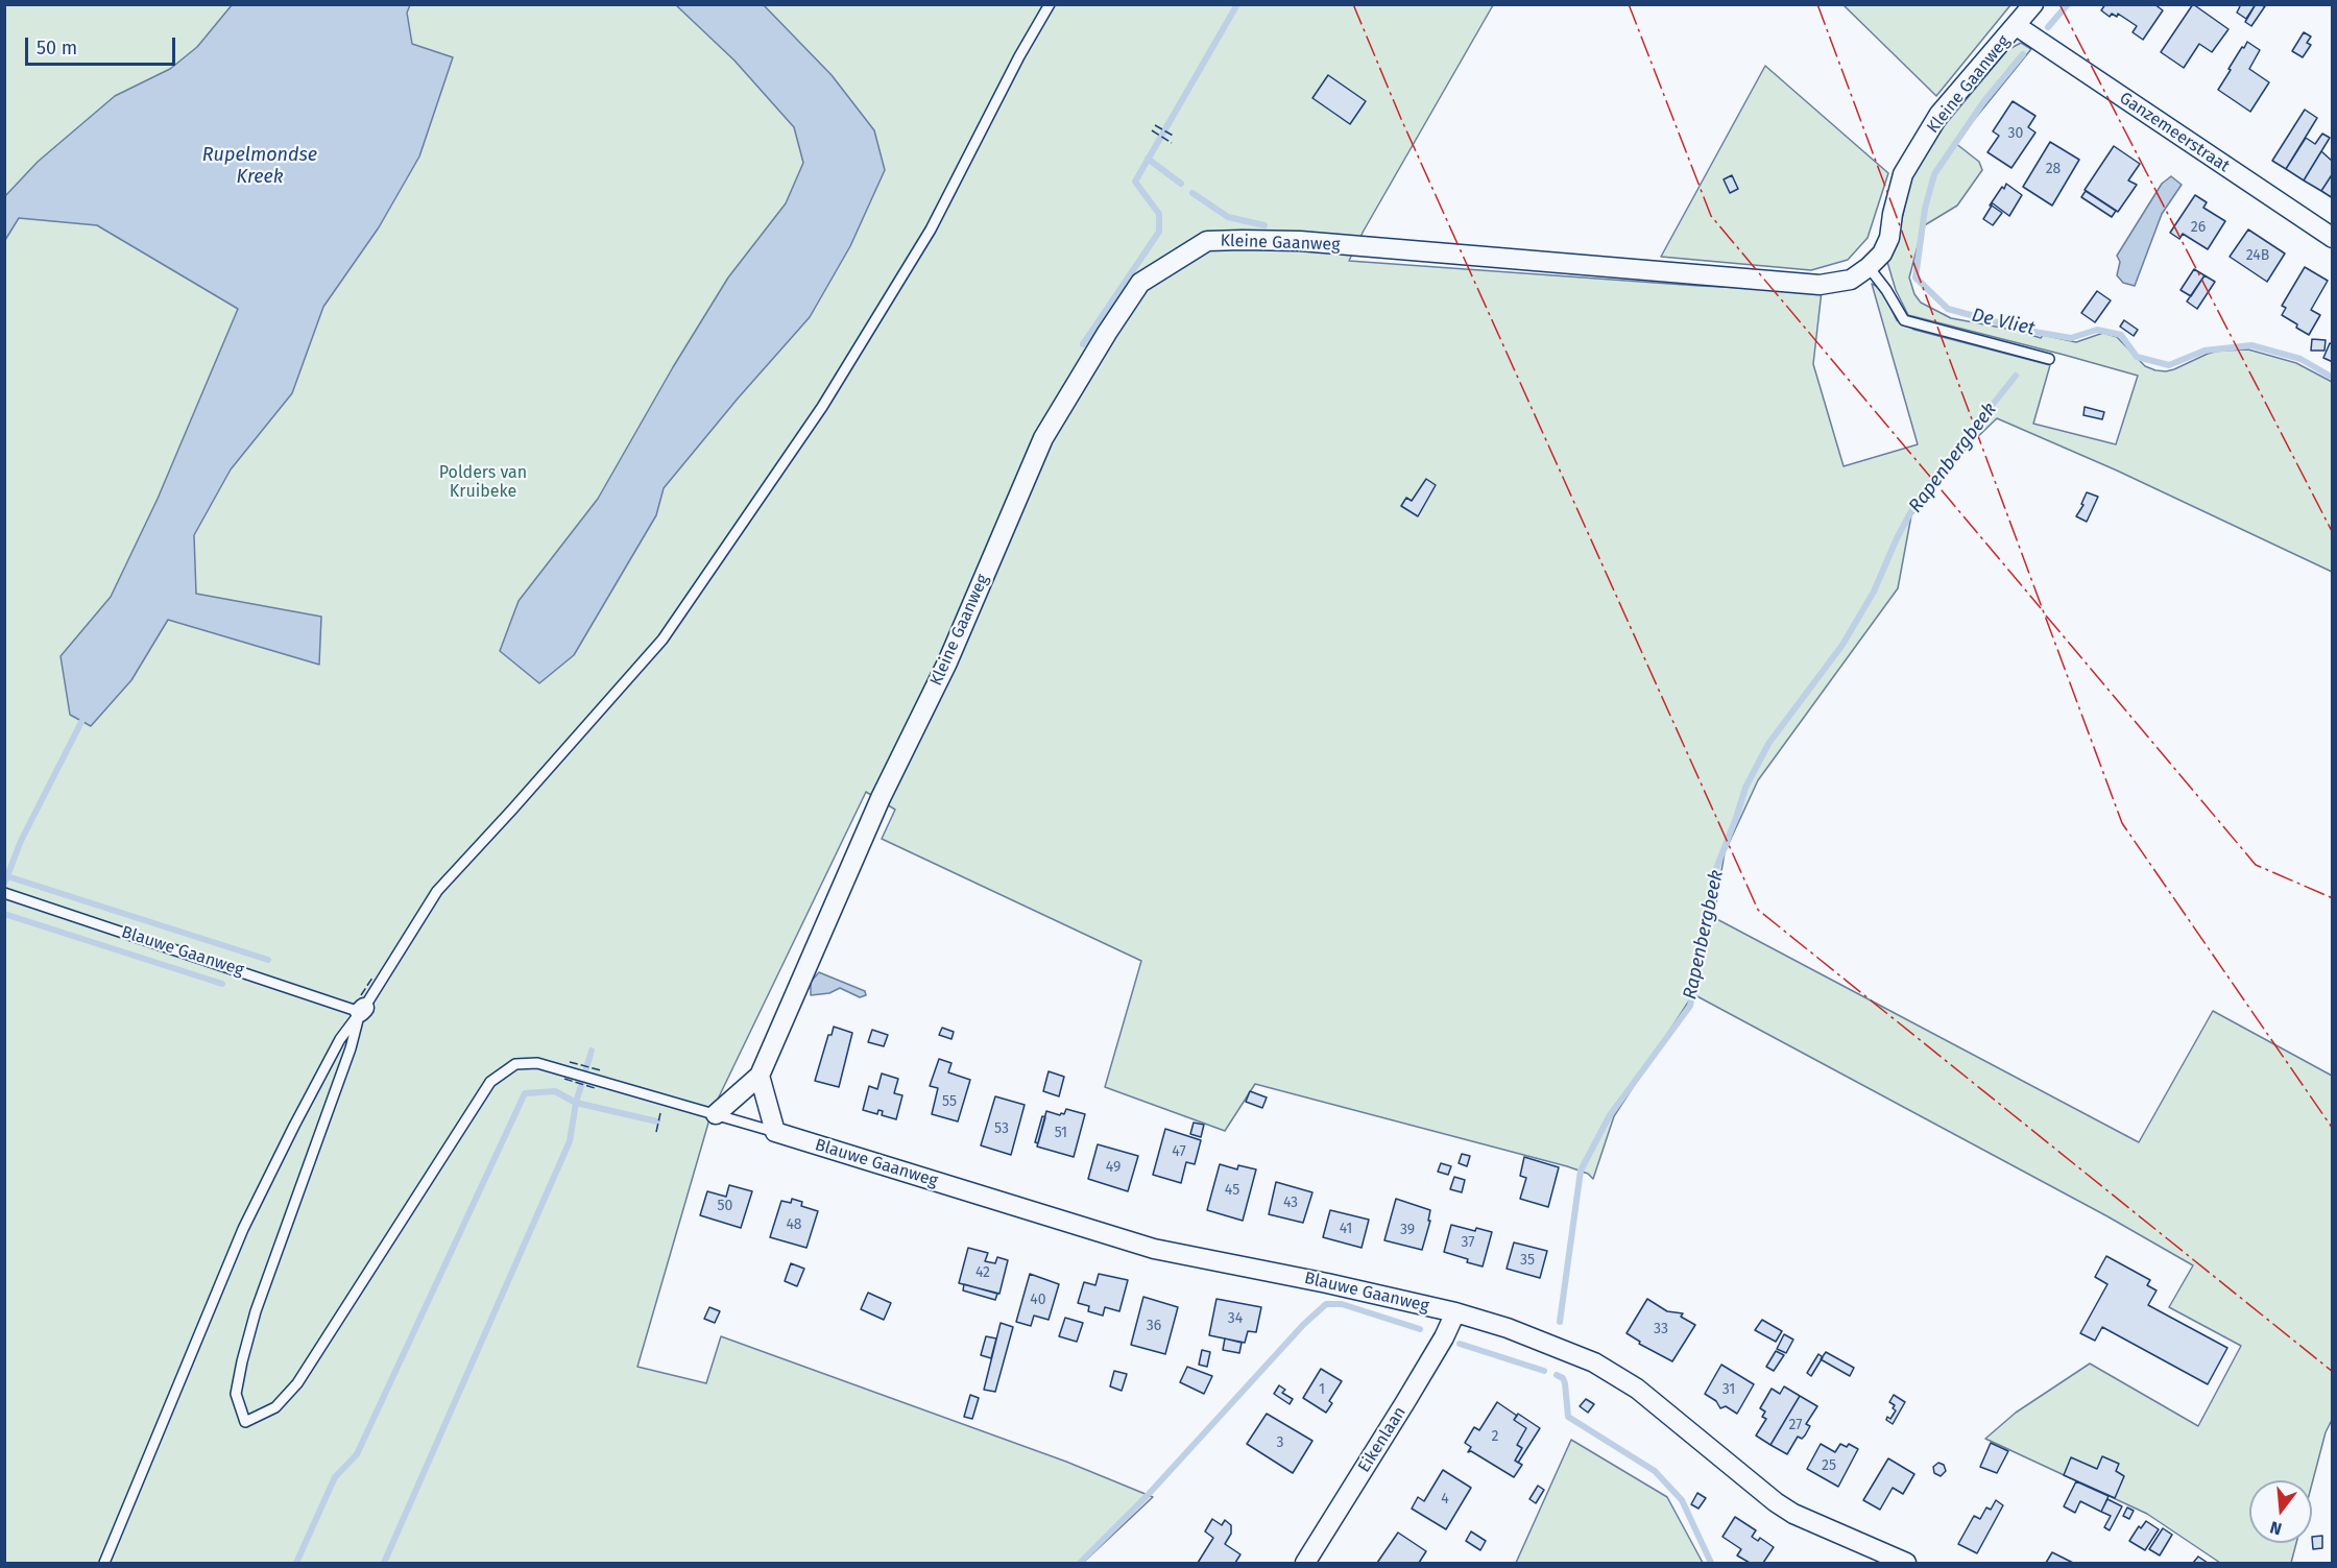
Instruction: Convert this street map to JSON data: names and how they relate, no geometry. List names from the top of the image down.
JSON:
{
  "streets": {
    "street": [
      "Kleine Gaanweg",
      "Ganzemeerstraat",
      "Blauwe Gaanweg",
      "Eikenlaan"
    ]
  },
  "crossings": [
    ["Kleine Gaanweg", "Ganzemeerstraat"],
    ["Blauwe Gaanweg", "Eikenlaan"]
  ],
  "water": ["Rupelmondse Kreek", "De Vliet", "Rapenbergbeek"],
  "parks": ["Polders van Kruibeke"],
  "house_numbers": [
    "30",
    "28",
    "26",
    "24B",
    "55",
    "53",
    "51",
    "47",
    "49",
    "45",
    "43",
    "50",
    "48",
    "41",
    "39",
    "37",
    "35",
    "42",
    "40",
    "34",
    "36",
    "33",
    "1",
    "31",
    "27",
    "2",
    "3",
    "25",
    "4"
  ],
  "scale_bar": "50 m",
  "north": "bottom"
}
